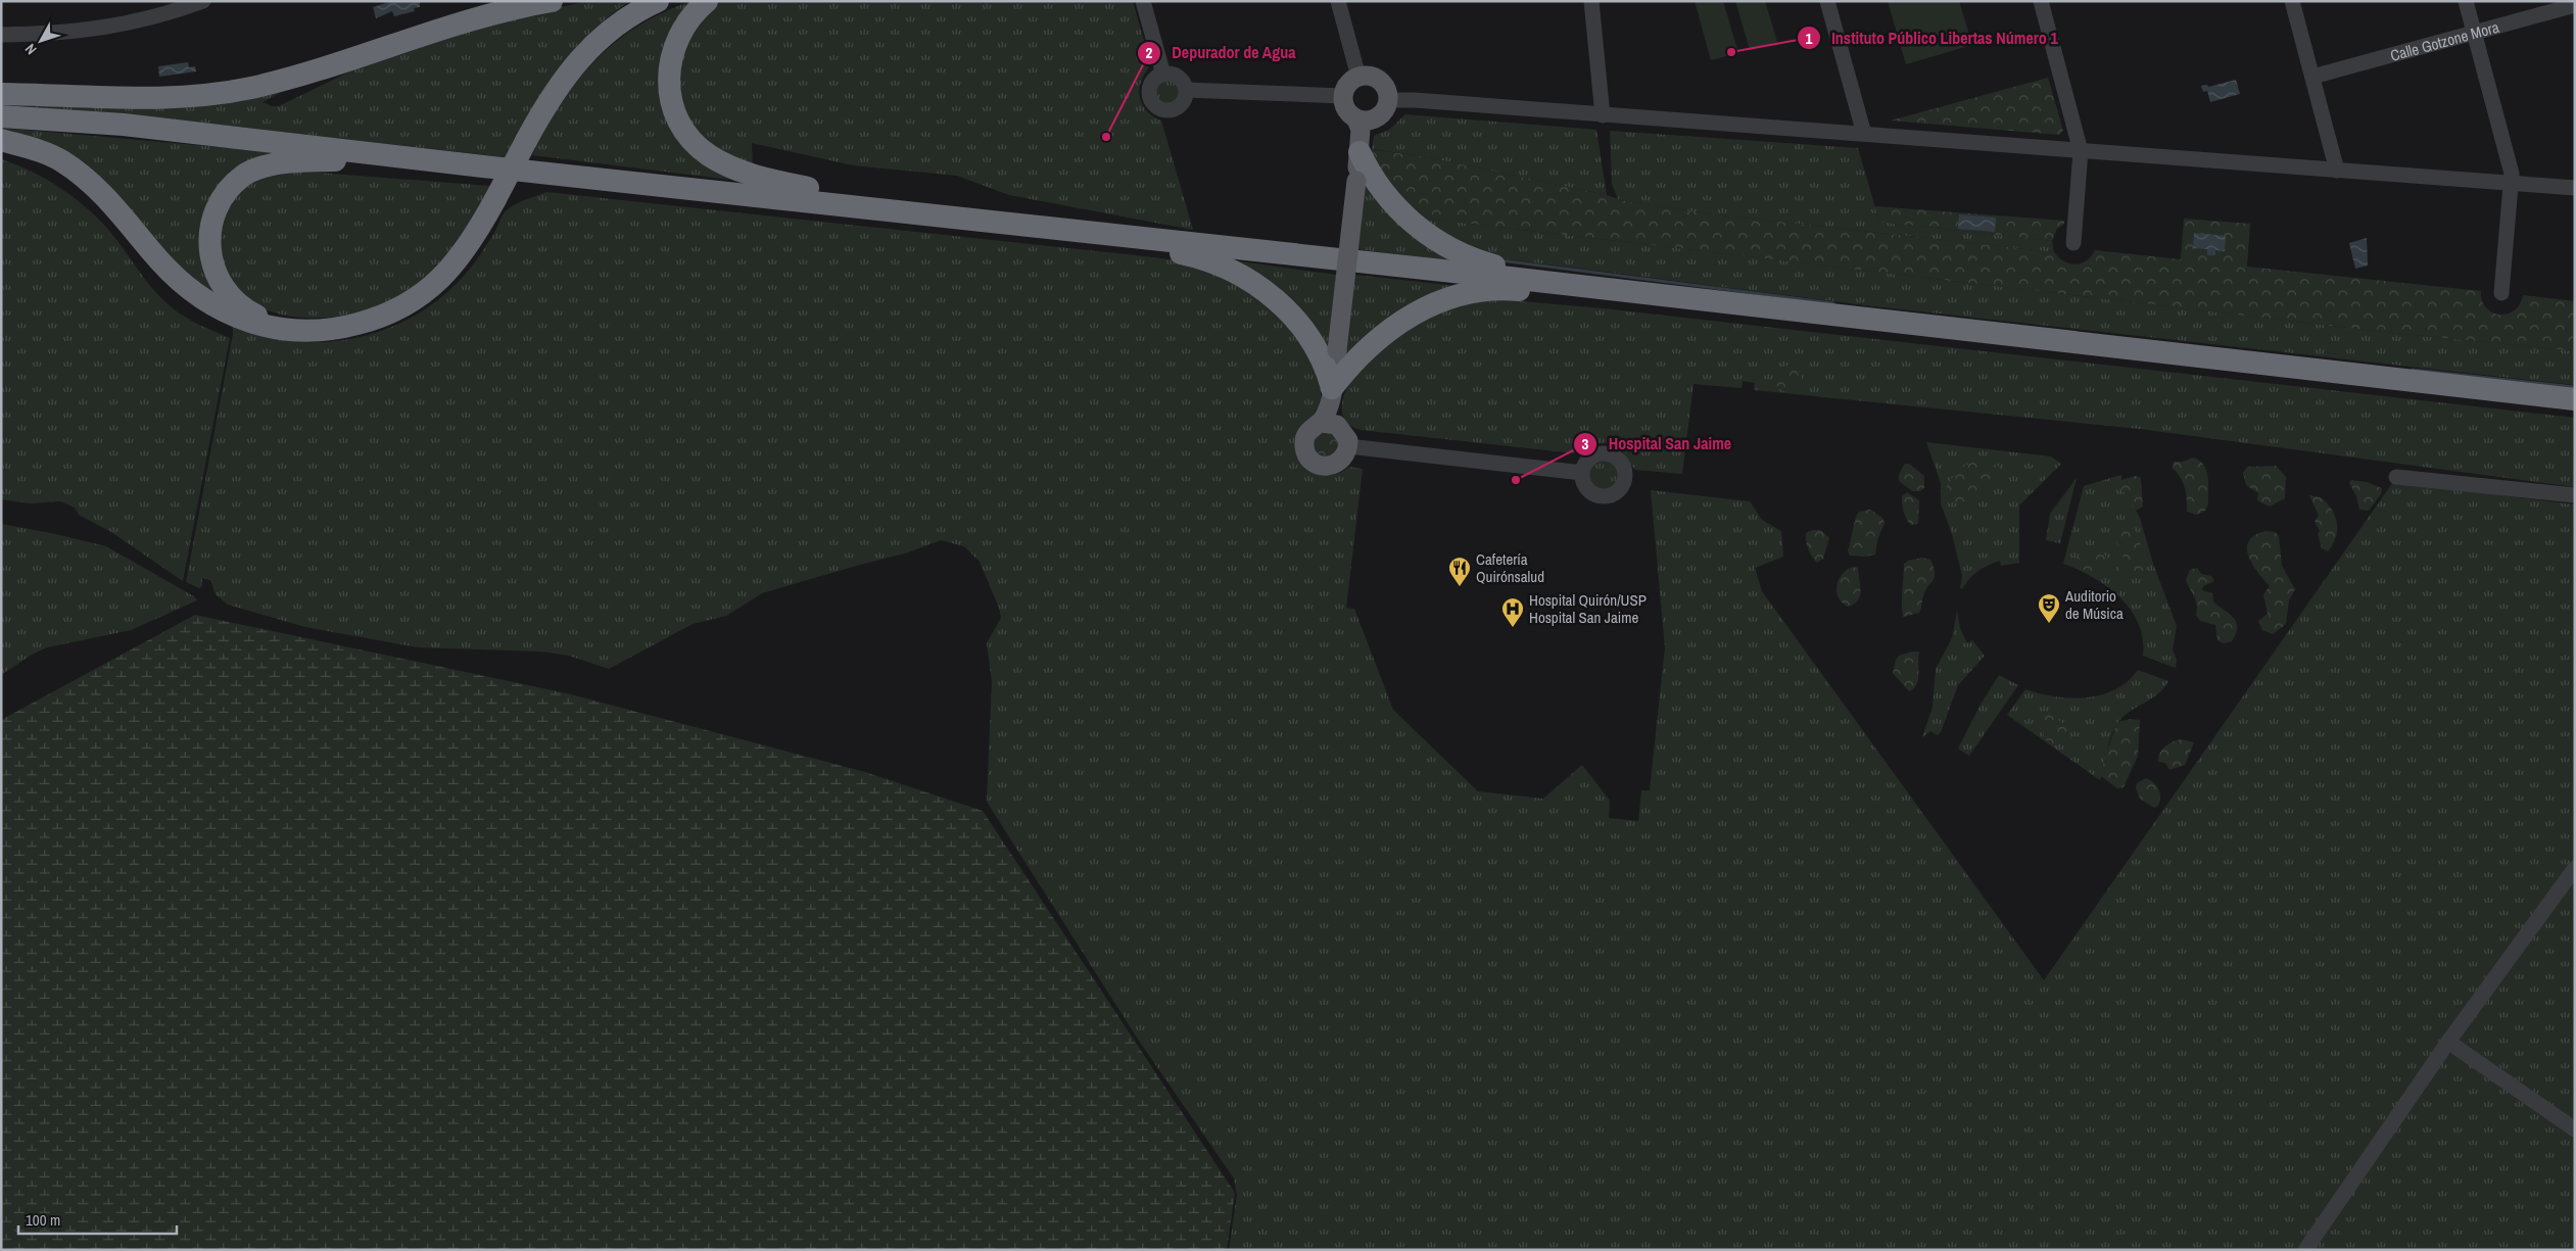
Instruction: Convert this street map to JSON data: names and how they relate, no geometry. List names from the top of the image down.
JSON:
{
  "streets": {
    "street": ["Calle Gotzone Mora"]
  },
  "places": {
    "other": ["Instituto Público Libertas Número 1", "Depurador de Agua", "Hospital San Jaime"],
    "restaurant": ["Cafetería Quirónsalud"],
    "theatre": ["Auditorio de Música"],
    "hospital": ["Hospital Quirón/USP Hospital San Jaime"]
  },
  "scale_bar": "100 m",
  "north": "bottom left"
}
